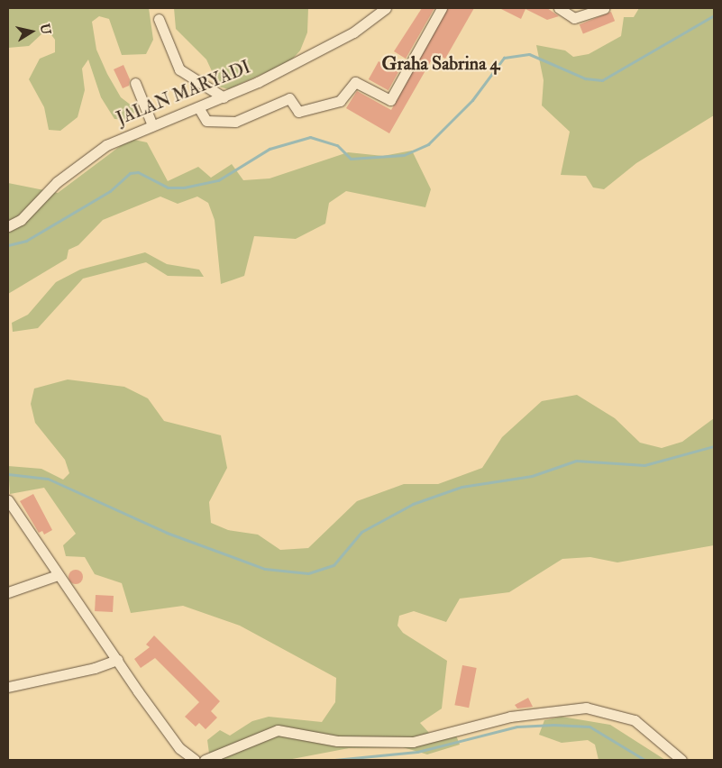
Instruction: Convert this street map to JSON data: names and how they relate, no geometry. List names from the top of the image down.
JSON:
{
  "streets": {
    "street": ["JALAN MARYADI"]
  },
  "districts": ["Graha Sabrina 4"],
  "north": "right"
}
